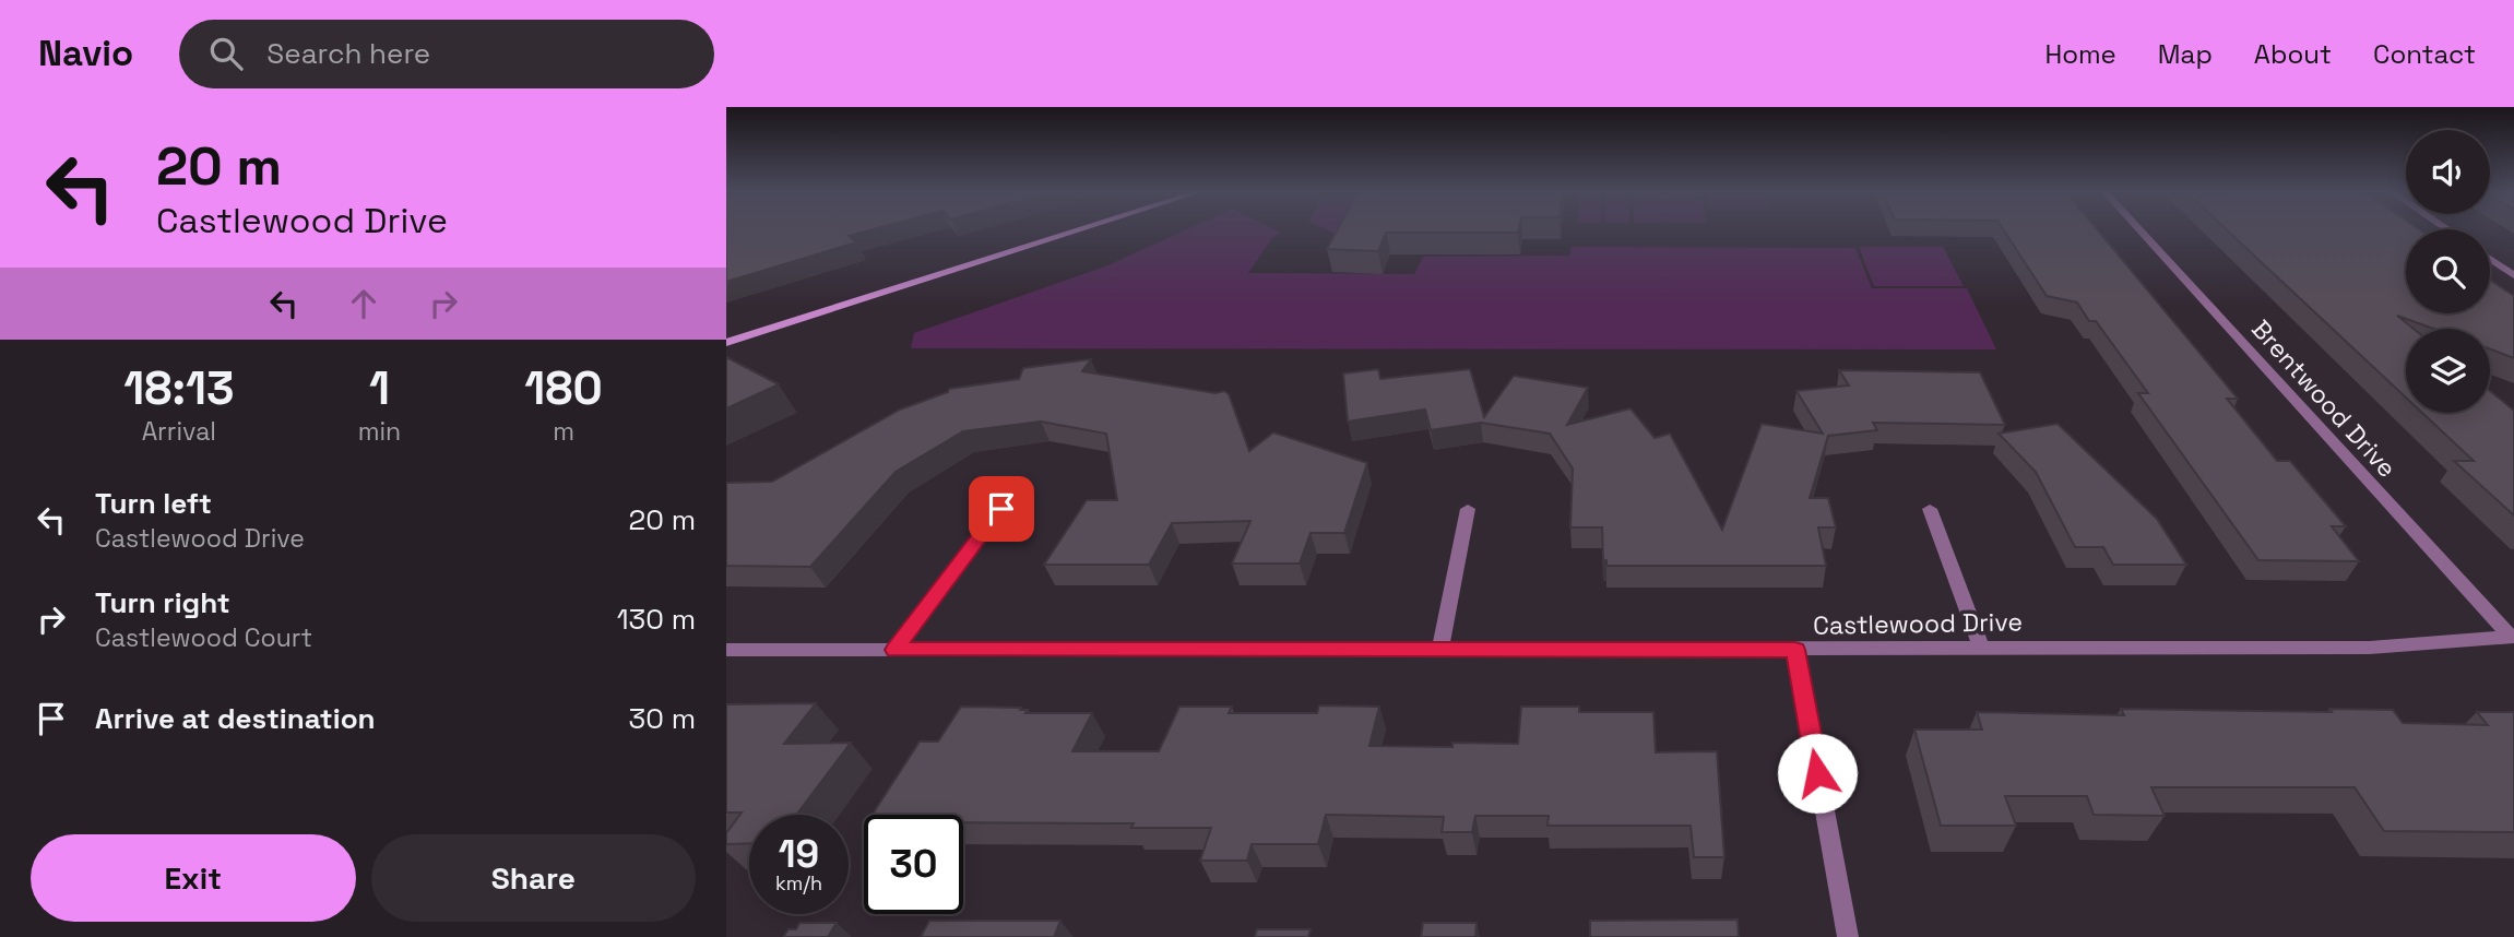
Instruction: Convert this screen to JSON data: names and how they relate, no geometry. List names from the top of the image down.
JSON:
{
  "streets": {
    "street": ["Brentwood Drive", "Castlewood Drive"]
  },
  "crossings": [
    ["Brentwood Drive", "Castlewood Drive"]
  ],
  "page": {
    "header": "Navio",
    "search": "Search here",
    "nav": [
      "Home",
      "Map",
      "About",
      "Contact"
    ],
    "turn": ["20 m", "Castlewood Drive"],
    "eta": [
      "18:13",
      "Arrival",
      "1",
      "min",
      "180",
      "m"
    ],
    "list": [
      {
        "name": "Turn left",
        "note": "Castlewood Drive",
        "value": "20 m"
      },
      {
        "name": "Turn right",
        "note": "Castlewood Court",
        "value": "130 m"
      },
      {
        "name": "Arrive at destination",
        "value": "30 m"
      }
    ],
    "speed": "19 km/h",
    "limit": "30",
    "buttons": ["Exit", "Share"]
  }
}
